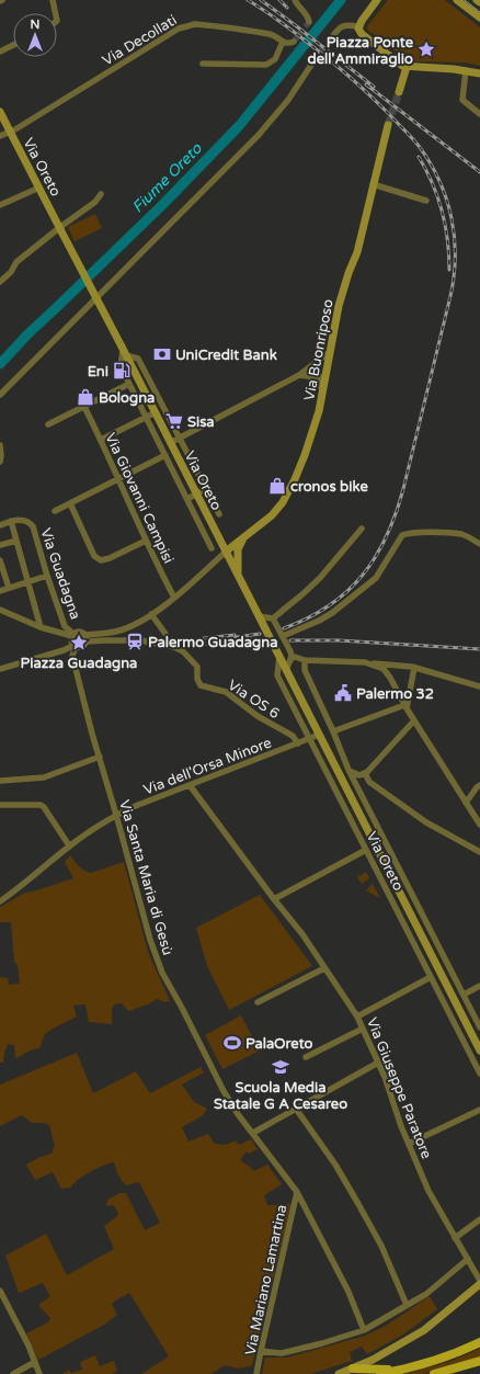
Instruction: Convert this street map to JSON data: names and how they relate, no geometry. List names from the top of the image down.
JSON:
{
  "streets": {
    "street": [
      "Via Decollati",
      "Via Oreto",
      "Via Buonriposo",
      "Via Giovanni Campisi",
      "Via Guadagna",
      "Via OS 6",
      "Via dell'Orsa Minore",
      "Via Santa Maria di Gesù",
      "Via Giuseppe Paratore",
      "Via Mariano Lamartina"
    ]
  },
  "crossings": [
    ["Via Decollati", "Via Oreto"],
    ["Via Oreto", "Via Buonriposo"],
    ["Via Oreto", "Via dell'Orsa Minore"],
    ["Via Guadagna", "Via OS 6"],
    ["Via Guadagna", "Via Santa Maria di Gesù"],
    ["Via OS 6", "Via dell'Orsa Minore"],
    ["Via OS 6", "Via Santa Maria di Gesù"],
    ["Via dell'Orsa Minore", "Via Santa Maria di Gesù"],
    ["Via dell'Orsa Minore", "Via Giuseppe Paratore"],
    ["Via Santa Maria di Gesù", "Via Mariano Lamartina"]
  ],
  "water": ["Fiume Oreto"],
  "places": {
    "place": ["Piazza Ponte dell'Ammiraglio", "Piazza Guadagna"],
    "bank": ["UniCredit Bank"],
    "fuel station": ["Eni"],
    "shop": ["Bologna", "cronos bike"],
    "supermarket": ["Sisa"],
    "station": ["Palermo Guadagna"],
    "public building": ["Palermo 32"],
    "sports": ["PalaOreto"],
    "school or university": ["Scuola Media Statale G A Cesareo"]
  },
  "north": "top"
}
